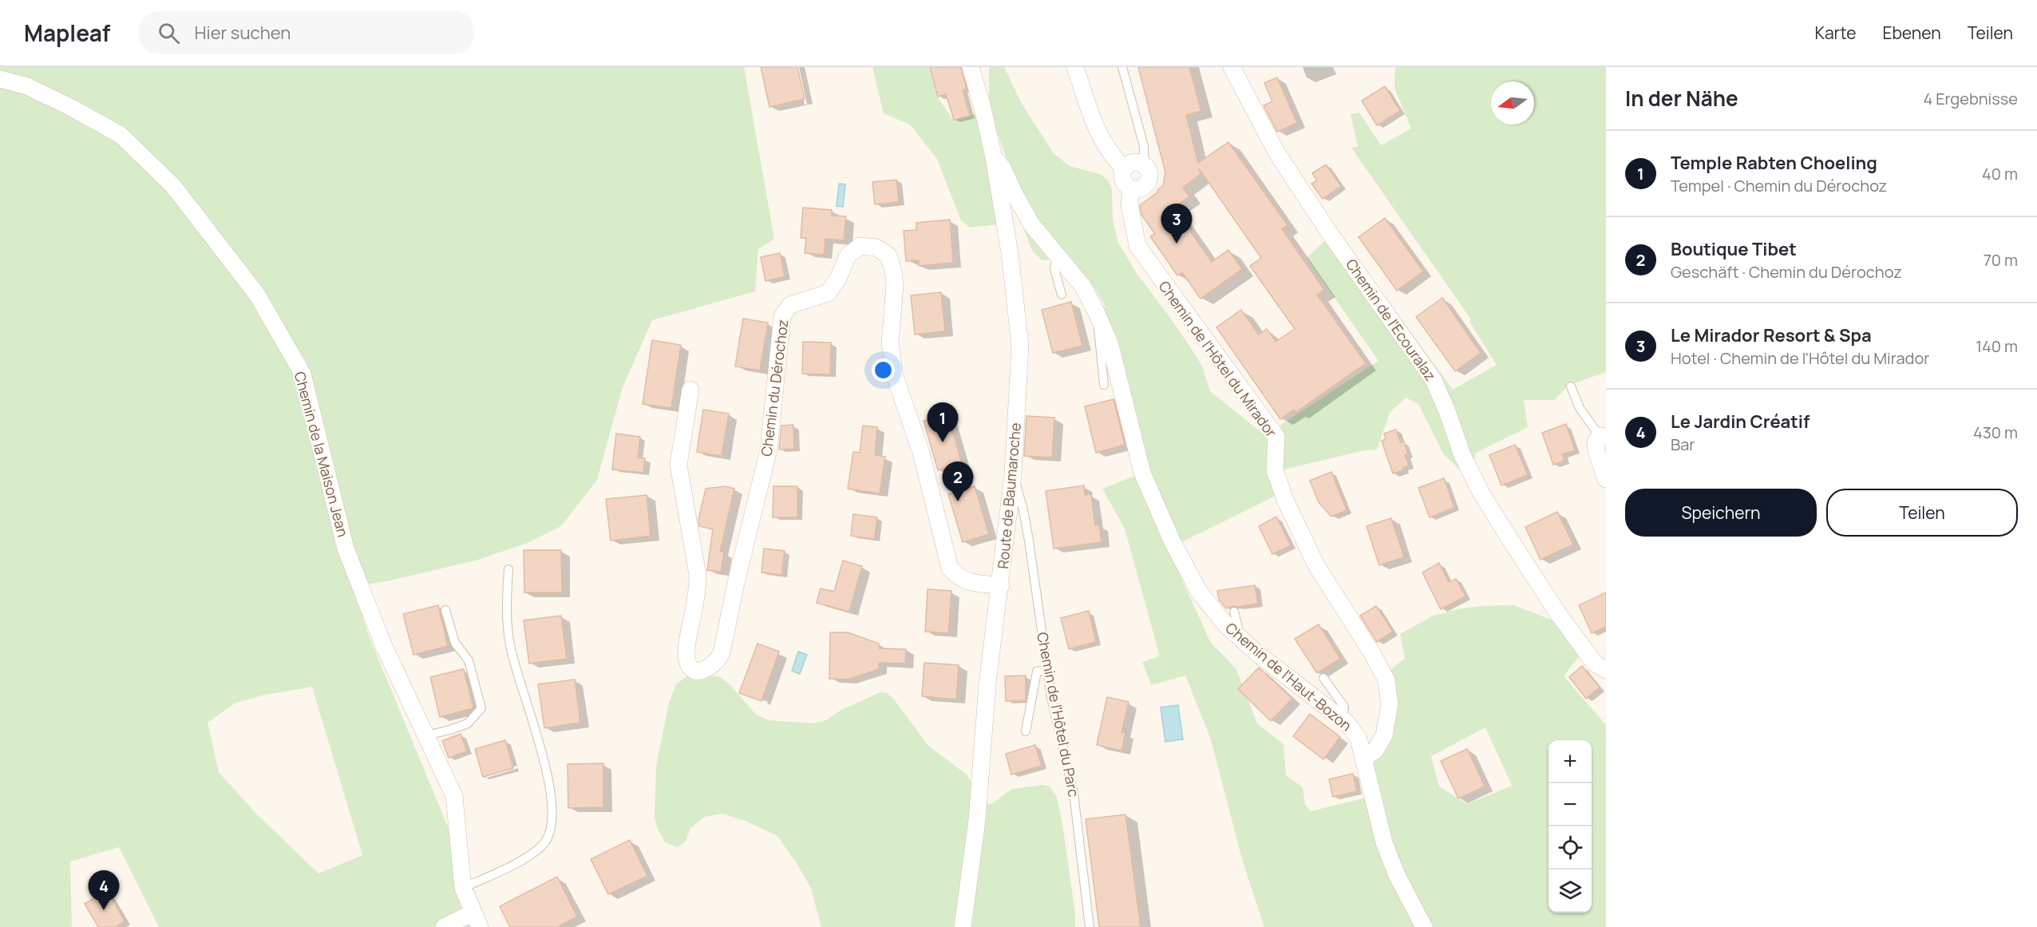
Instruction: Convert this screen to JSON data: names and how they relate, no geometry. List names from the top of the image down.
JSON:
{
  "streets": {
    "street": [
      "Chemin de l'Ecouralaz",
      "Chemin de l'Hôtel du Mirador",
      "Chemin du Dérochoz",
      "Chemin de la Maison Jean",
      "Route de Baumaroche",
      "Chemin de l'Haut-Bozon"
    ],
    "lane": ["Chemin de l'Hôtel du Parc"]
  },
  "crossings": [
    ["Chemin de l'Hôtel du Mirador", "Chemin de l'Haut-Bozon"],
    ["Chemin du Dérochoz", "Route de Baumaroche"],
    ["Route de Baumaroche", "Chemin de l'Haut-Bozon"],
    ["Route de Baumaroche", "Chemin de l'Hôtel du Parc"]
  ],
  "north": "left",
  "page": {
    "header": "Mapleaf",
    "search": "Hier suchen",
    "nav": ["Karte", "Ebenen", "Teilen"],
    "heading": ["In der Nähe", "4 Ergebnisse"],
    "list": [
      {
        "mark": "1",
        "name": "Temple Rabten Choeling",
        "note": "Tempel · Chemin du Dérochoz",
        "value": "40 m"
      },
      {
        "mark": "2",
        "name": "Boutique Tibet",
        "note": "Geschäft · Chemin du Dérochoz",
        "value": "70 m"
      },
      {
        "mark": "3",
        "name": "Le Mirador Resort & Spa",
        "note": "Hotel · Chemin de l'Hôtel du Mirador",
        "value": "140 m"
      },
      {
        "mark": "4",
        "name": "Le Jardin Créatif",
        "note": "Bar",
        "value": "430 m"
      }
    ],
    "pins": [
      "3",
      "1",
      "2",
      "4"
    ],
    "buttons": ["Speichern", "Teilen"],
    "map_buttons": ["+", "−"]
  }
}
